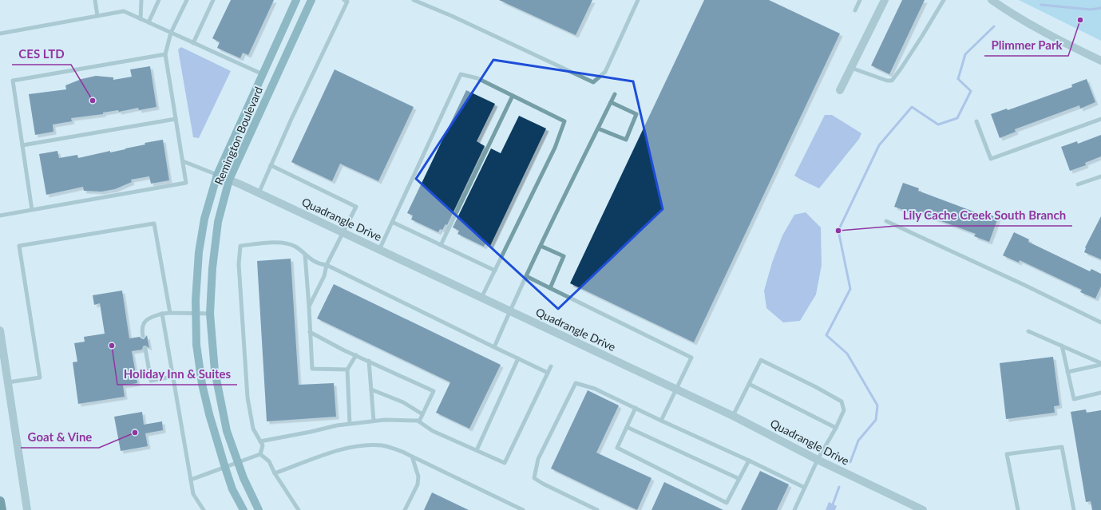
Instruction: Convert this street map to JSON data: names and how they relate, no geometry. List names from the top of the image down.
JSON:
{
  "streets": {
    "street": ["Remington Boulevard", "Quadrangle Drive"]
  },
  "crossings": [
    ["Remington Boulevard", "Quadrangle Drive"]
  ],
  "places": [
    "Plimmer Park",
    "CES LTD",
    "Lily Cache Creek South Branch",
    "Holiday Inn & Suites",
    "Goat & Vine"
  ]
}
